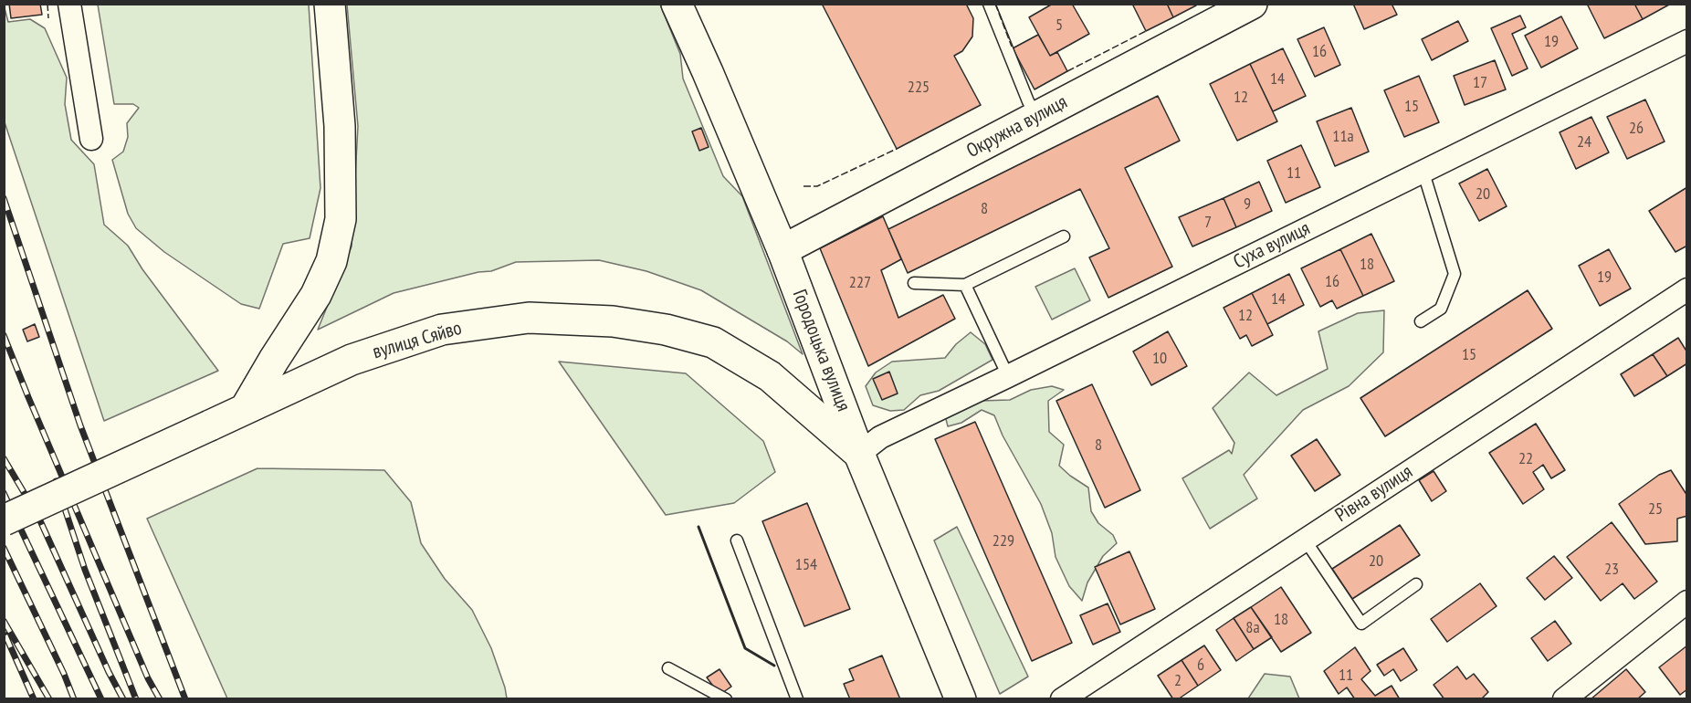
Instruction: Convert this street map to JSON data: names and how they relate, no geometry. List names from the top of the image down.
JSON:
{
  "streets": {
    "main road": ["Окружна вулиця", "вулиця Сяйво", "Городоцька вулиця"],
    "street": ["Суха вулиця", "Рівна вулиця"]
  },
  "crossings": [
    ["Окружна вулиця", "Городоцька вулиця"],
    ["Суха вулиця", "вулиця Сяйво"],
    ["Суха вулиця", "Городоцька вулиця"],
    ["вулиця Сяйво", "Городоцька вулиця"]
  ],
  "house_numbers": [
    "5",
    "19",
    "16",
    "14",
    "17",
    "225",
    "12",
    "15",
    "26",
    "11а",
    "24",
    "11",
    "20",
    "9",
    "8",
    "7",
    "18",
    "19",
    "16",
    "227",
    "14",
    "12",
    "15",
    "10",
    "8",
    "22",
    "25",
    "229",
    "20",
    "154",
    "23",
    "18",
    "8а",
    "6",
    "11",
    "2"
  ]
}
